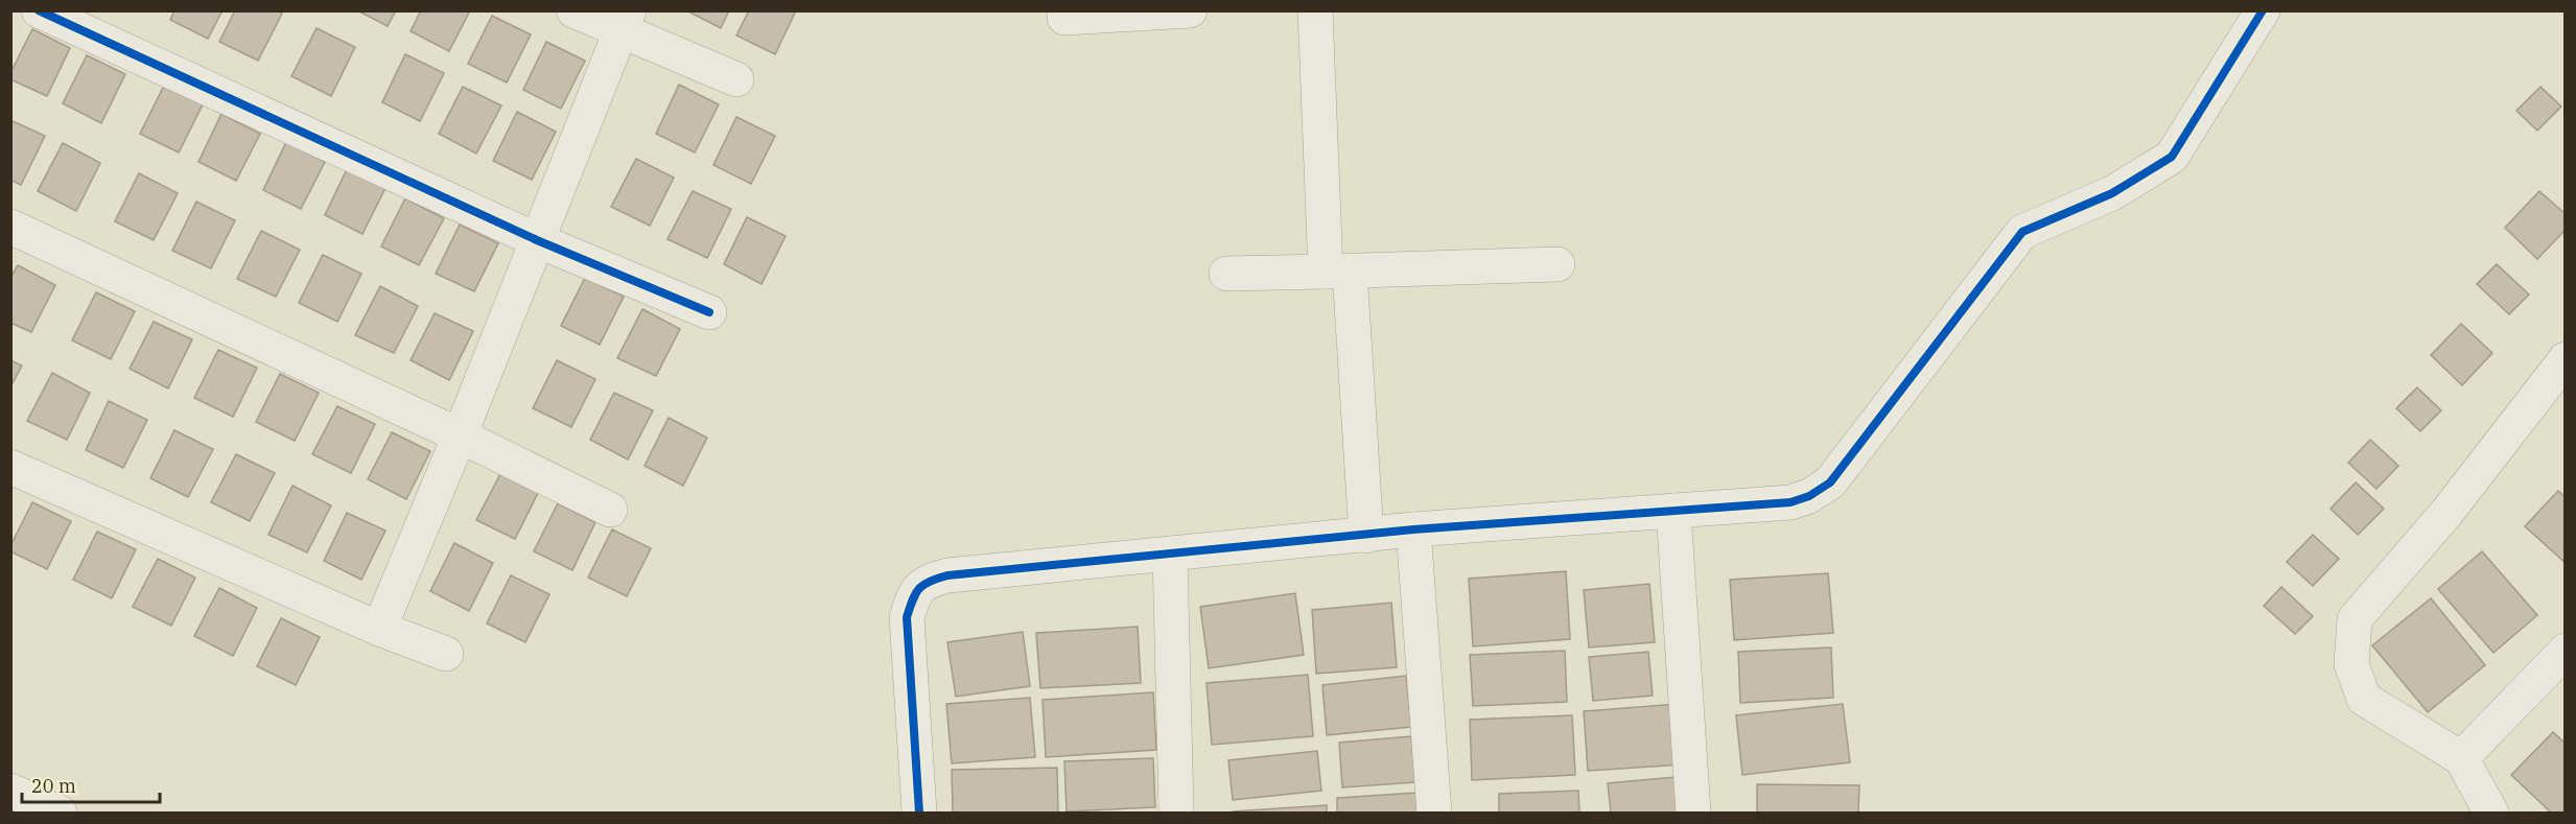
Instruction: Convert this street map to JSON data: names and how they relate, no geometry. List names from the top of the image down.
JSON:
{
  "scale_bar": "20 m"
}
